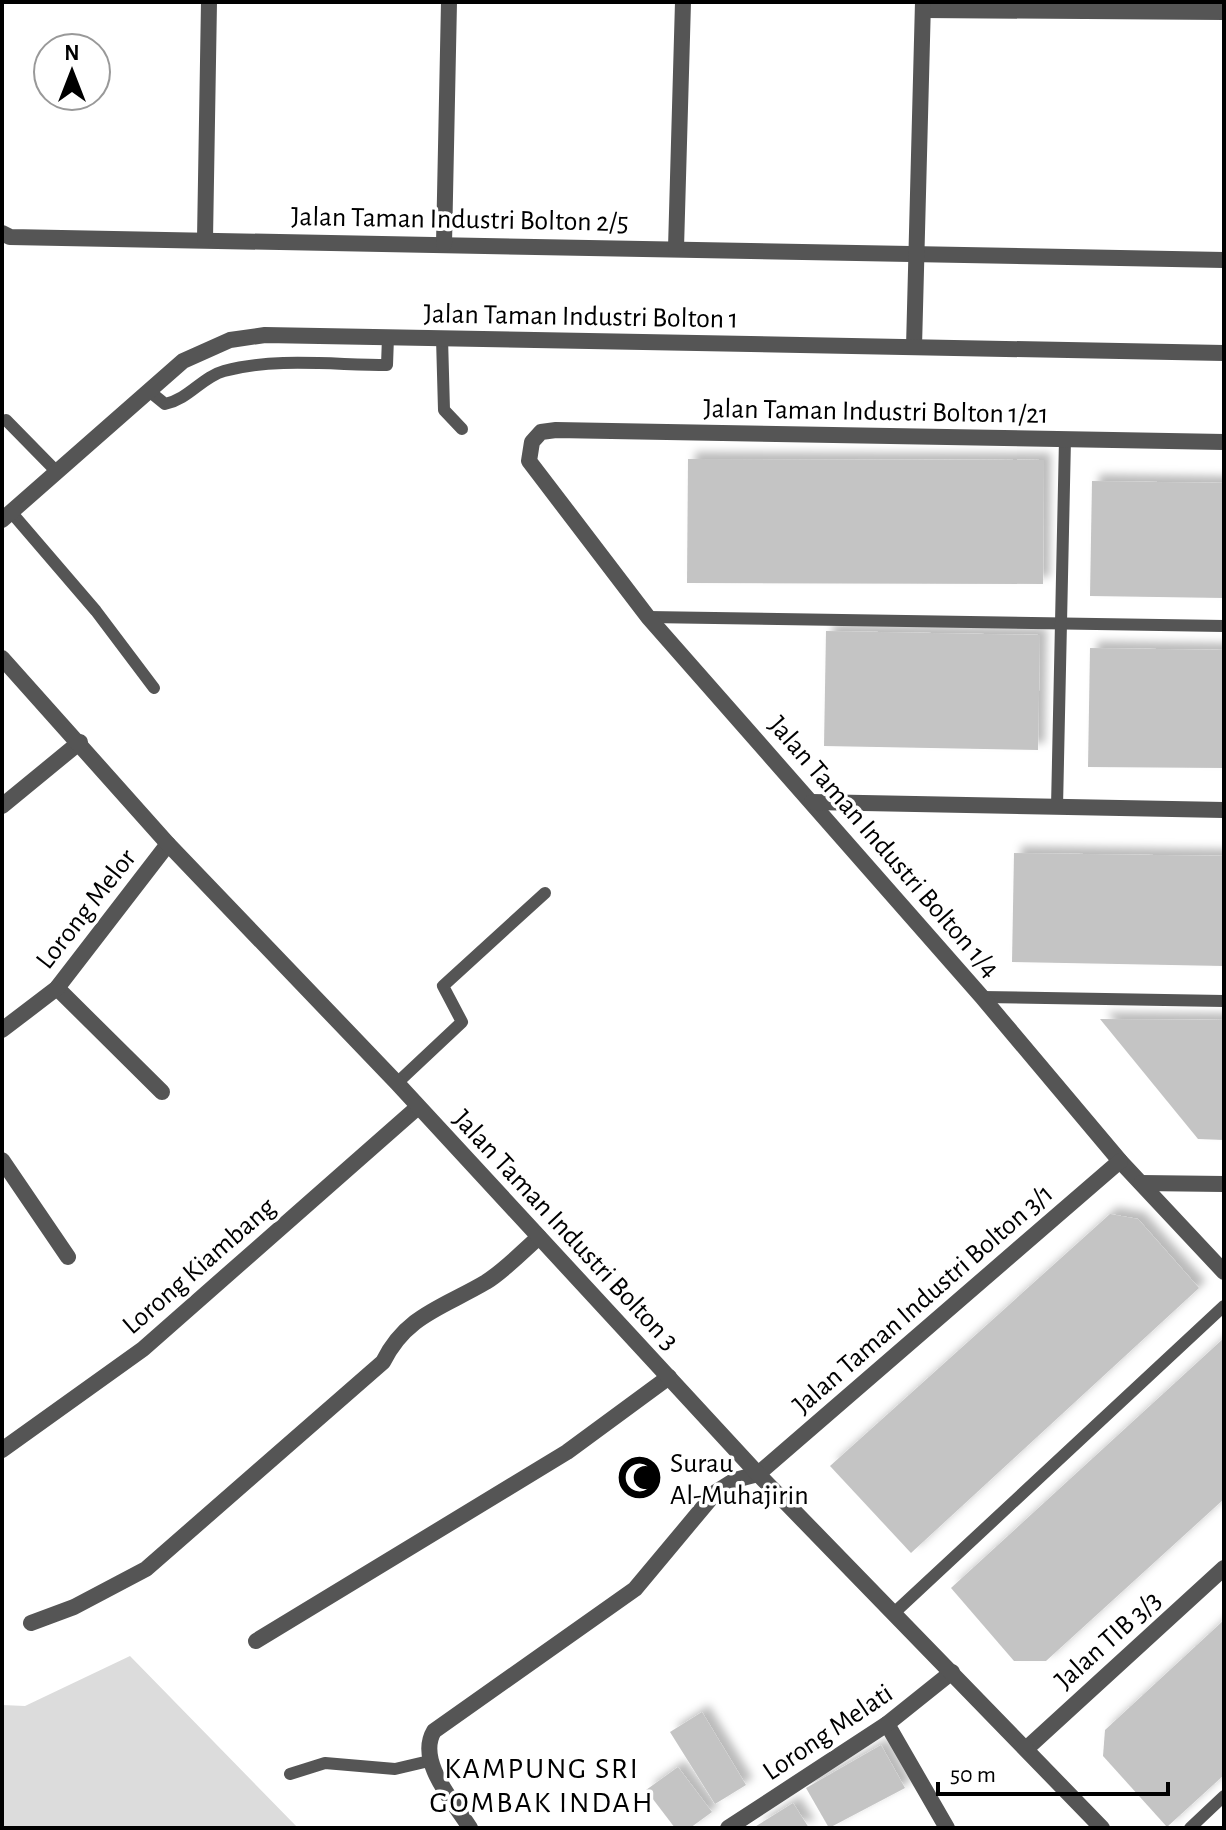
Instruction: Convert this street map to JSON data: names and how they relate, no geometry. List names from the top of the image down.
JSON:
{
  "streets": {
    "street": [
      "Jalan Taman Industri Bolton 2/5",
      "Jalan Taman Industri Bolton 1",
      "Jalan Taman Industri Bolton 1/21",
      "Jalan Taman Industri Bolton 1/4",
      "Lorong Melor",
      "Jalan Taman Industri Bolton 3",
      "Lorong Kiambang",
      "Jalan Taman Industri Bolton 3/1",
      "Jalan TIB 3/3",
      "Lorong Melati"
    ]
  },
  "crossings": [
    ["Jalan Taman Industri Bolton 1/21", "Jalan Taman Industri Bolton 1/4"],
    ["Jalan Taman Industri Bolton 1/4", "Jalan Taman Industri Bolton 3/1"],
    ["Lorong Melor", "Jalan Taman Industri Bolton 3"],
    ["Jalan Taman Industri Bolton 3", "Lorong Kiambang"],
    ["Jalan Taman Industri Bolton 3", "Jalan Taman Industri Bolton 3/1"],
    ["Jalan Taman Industri Bolton 3", "Jalan TIB 3/3"],
    ["Jalan Taman Industri Bolton 3", "Lorong Melati"]
  ],
  "districts": ["KAMPUNG SRI GOMBAK INDAH"],
  "places": {
    "mosque": ["Surau Al-Muhajirin"]
  },
  "scale_bar": "50 m",
  "north": "top"
}
